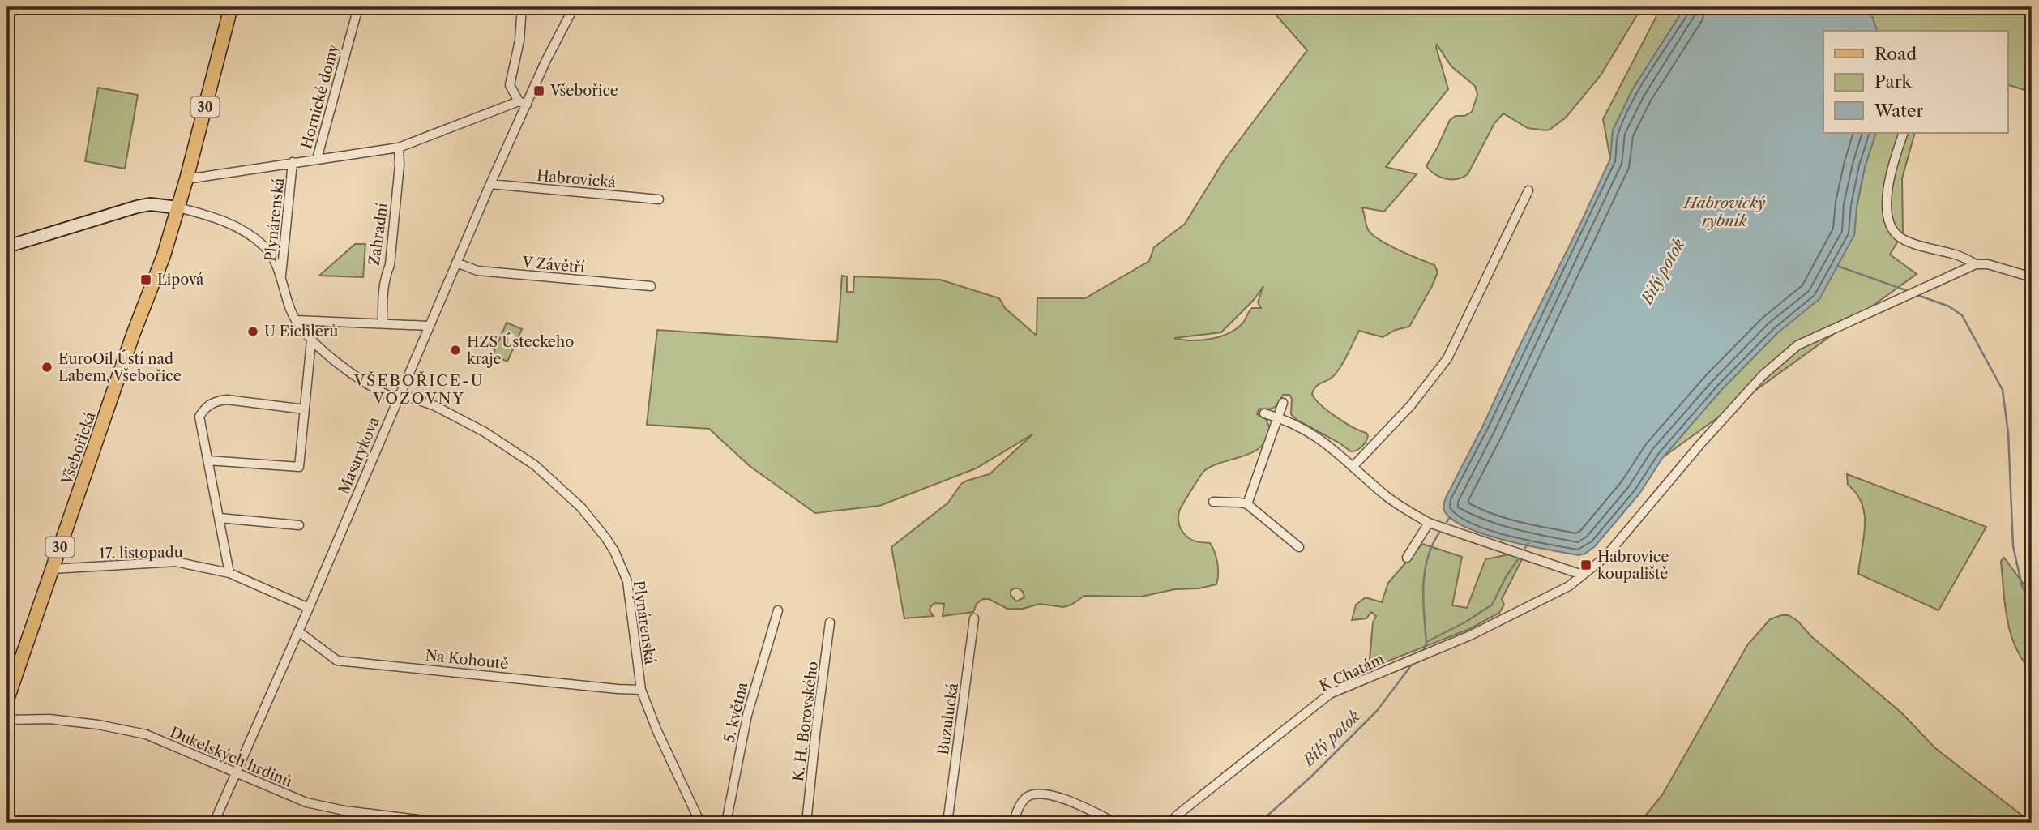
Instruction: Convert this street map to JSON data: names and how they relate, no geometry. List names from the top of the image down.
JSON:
{
  "streets": {
    "main road": ["30", "Všebořická"],
    "street": [
      "Hornické domy",
      "Habrovická",
      "Plynárenská",
      "Zahradní",
      "V Závětří",
      "Masarykova",
      "17. listopadu",
      "Na Kohoutě",
      "K Chatám",
      "5. května",
      "Buzulucká",
      "K. H. Borovského",
      "Dukelských hrdinů"
    ]
  },
  "crossings": [
    ["30", "Plynárenská"],
    ["30", "Všebořická"],
    ["Habrovická", "Masarykova"],
    ["Plynárenská", "Všebořická"],
    ["Plynárenská", "Masarykova"],
    ["Plynárenská", "Na Kohoutě"],
    ["V Závětří", "Masarykova"],
    ["Všebořická", "17. listopadu"],
    ["Masarykova", "17. listopadu"],
    ["Masarykova", "Na Kohoutě"],
    ["Masarykova", "Dukelských hrdinů"]
  ],
  "districts": ["VŠEBOŘICE-U VOZOVNY"],
  "water": ["Habrovický rybník", "Bílý potok"],
  "places": {
    "transit": ["Všebořice", "Lipová", "Habrovice koupaliště"],
    "other": ["U Eichlerů", "HZS Ústeckeho kraje", "EuroOil Ústí nad Labem, Všebořice"]
  },
  "legend": ["Road", "Park", "Water"]
}
